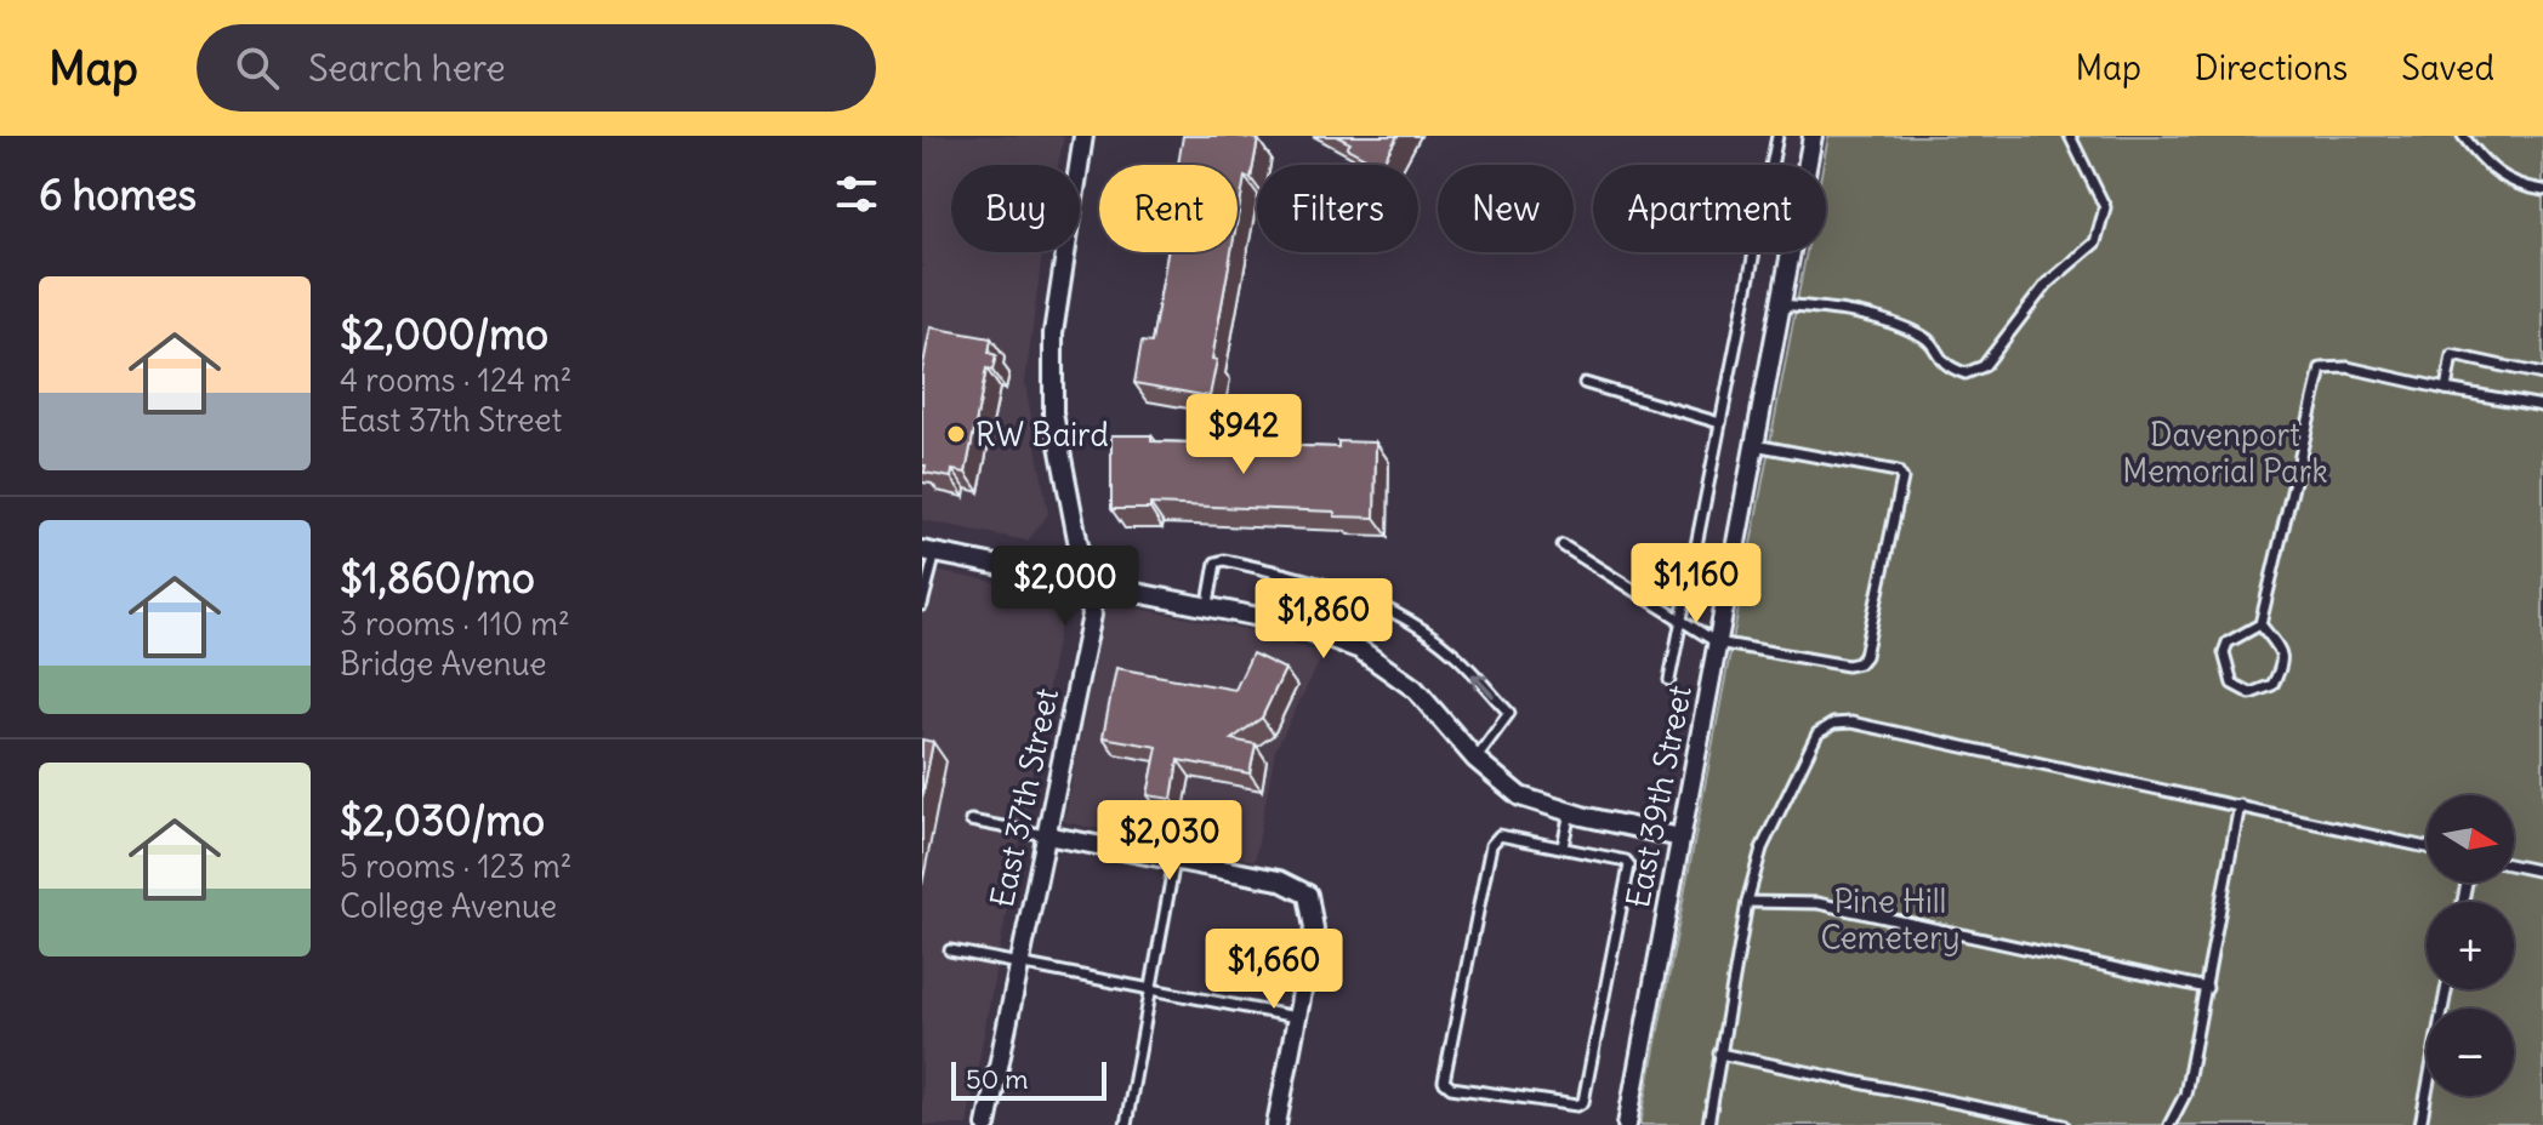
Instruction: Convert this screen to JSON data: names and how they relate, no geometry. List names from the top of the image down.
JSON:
{
  "streets": {
    "street": ["East 39th Street", "East 37th Street"]
  },
  "parks": ["Davenport Memorial Park", "Pine Hill Cemetery"],
  "places": ["RW Baird"],
  "scale_bar": "50 m",
  "north": "right",
  "page": {
    "header": "Map",
    "search": "Search here",
    "nav": ["Map", "Directions", "Saved"],
    "heading": "6 homes",
    "chip": [
      "Buy",
      "Rent",
      "Filters",
      "New",
      "Apartment"
    ],
    "list": [
      {
        "name": "$2,000/mo",
        "note": "4 rooms · 124 m² · East 37th Street"
      },
      {
        "name": "$1,860/mo",
        "note": "3 rooms · 110 m² · Bridge Avenue"
      },
      {
        "name": "$2,030/mo",
        "note": "5 rooms · 123 m² · College Avenue"
      }
    ],
    "price": [
      "$942",
      "$1,160",
      "$2,000",
      "$1,860",
      "$2,030",
      "$1,660"
    ],
    "map_buttons": ["+", "−"],
    "scale": "50 m"
  }
}
